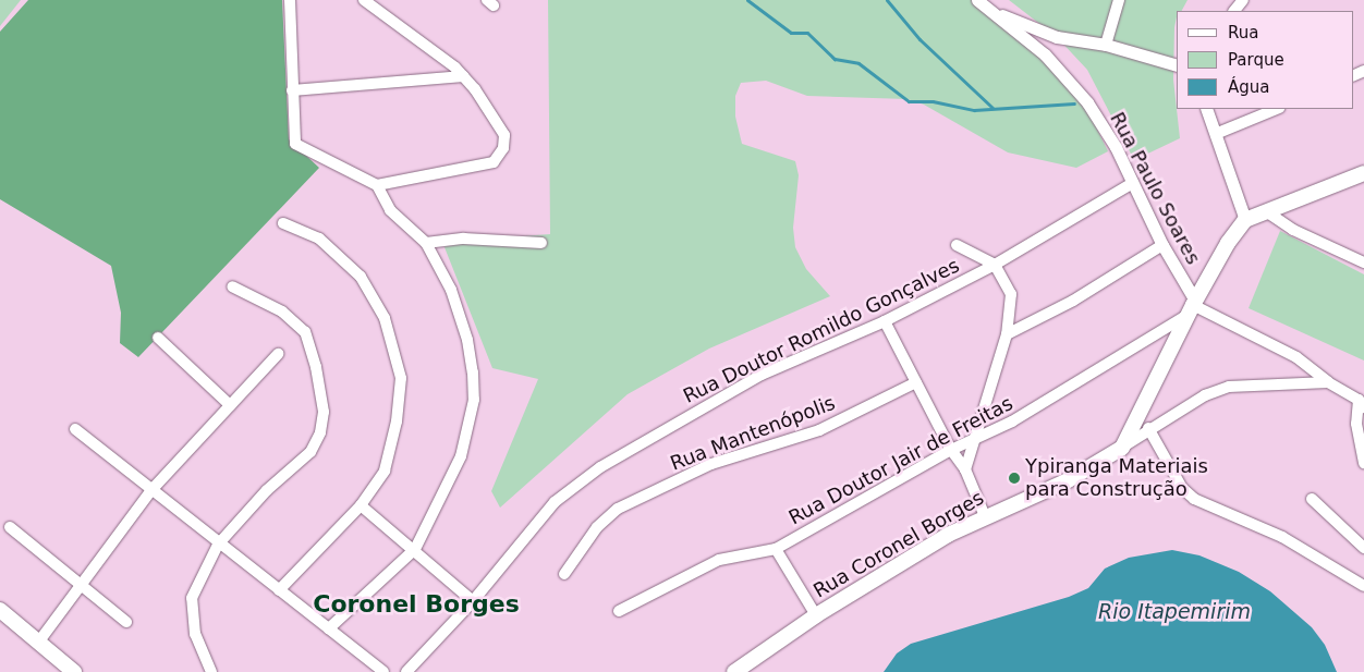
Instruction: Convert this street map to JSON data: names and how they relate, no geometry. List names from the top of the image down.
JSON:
{
  "streets": {
    "main road": ["Rua Coronel Borges"],
    "street": [
      "Rua Paulo Soares",
      "Rua Doutor Romildo Gonçalves",
      "Rua Mantenópolis",
      "Rua Doutor Jair de Freitas"
    ]
  },
  "crossings": [
    ["Rua Paulo Soares", "Rua Doutor Romildo Gonçalves"],
    ["Rua Paulo Soares", "Rua Doutor Jair de Freitas"]
  ],
  "districts": ["Coronel Borges"],
  "water": ["Rio Itapemirim"],
  "places": ["Ypiranga Materiais para Construção"],
  "legend": ["Rua", "Parque", "Água"]
}
